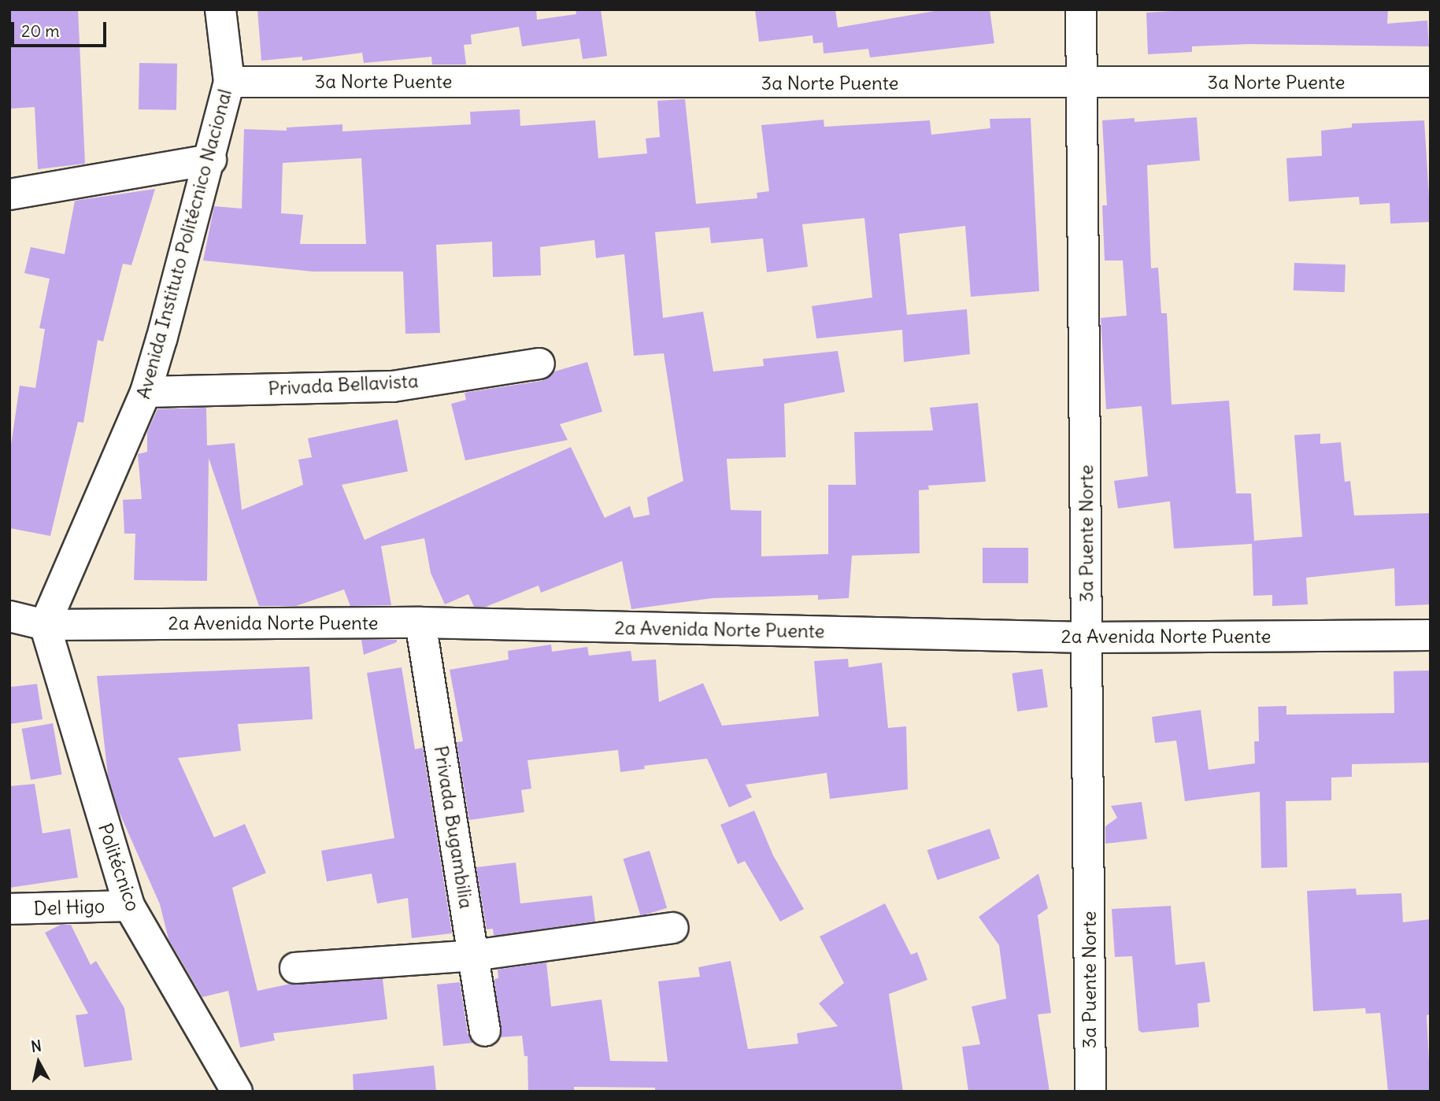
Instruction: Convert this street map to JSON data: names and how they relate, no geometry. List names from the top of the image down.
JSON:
{
  "streets": {
    "street": [
      "3a Norte Puente",
      "Avenida Instituto Politécnico Nacional",
      "Privada Bellavista",
      "3a Puente Norte",
      "2a Avenida Norte Puente",
      "Privada Bugambilia",
      "Politécnico",
      "Del Higo"
    ]
  },
  "crossings": [
    ["3a Norte Puente", "Avenida Instituto Politécnico Nacional"],
    ["3a Norte Puente", "3a Puente Norte"],
    ["Avenida Instituto Politécnico Nacional", "Privada Bellavista"],
    ["Avenida Instituto Politécnico Nacional", "2a Avenida Norte Puente"],
    ["Avenida Instituto Politécnico Nacional", "Politécnico"],
    ["3a Puente Norte", "2a Avenida Norte Puente"],
    ["2a Avenida Norte Puente", "Privada Bugambilia"],
    ["2a Avenida Norte Puente", "Politécnico"],
    ["Politécnico", "Del Higo"]
  ],
  "scale_bar": "20 m",
  "north": "top"
}
